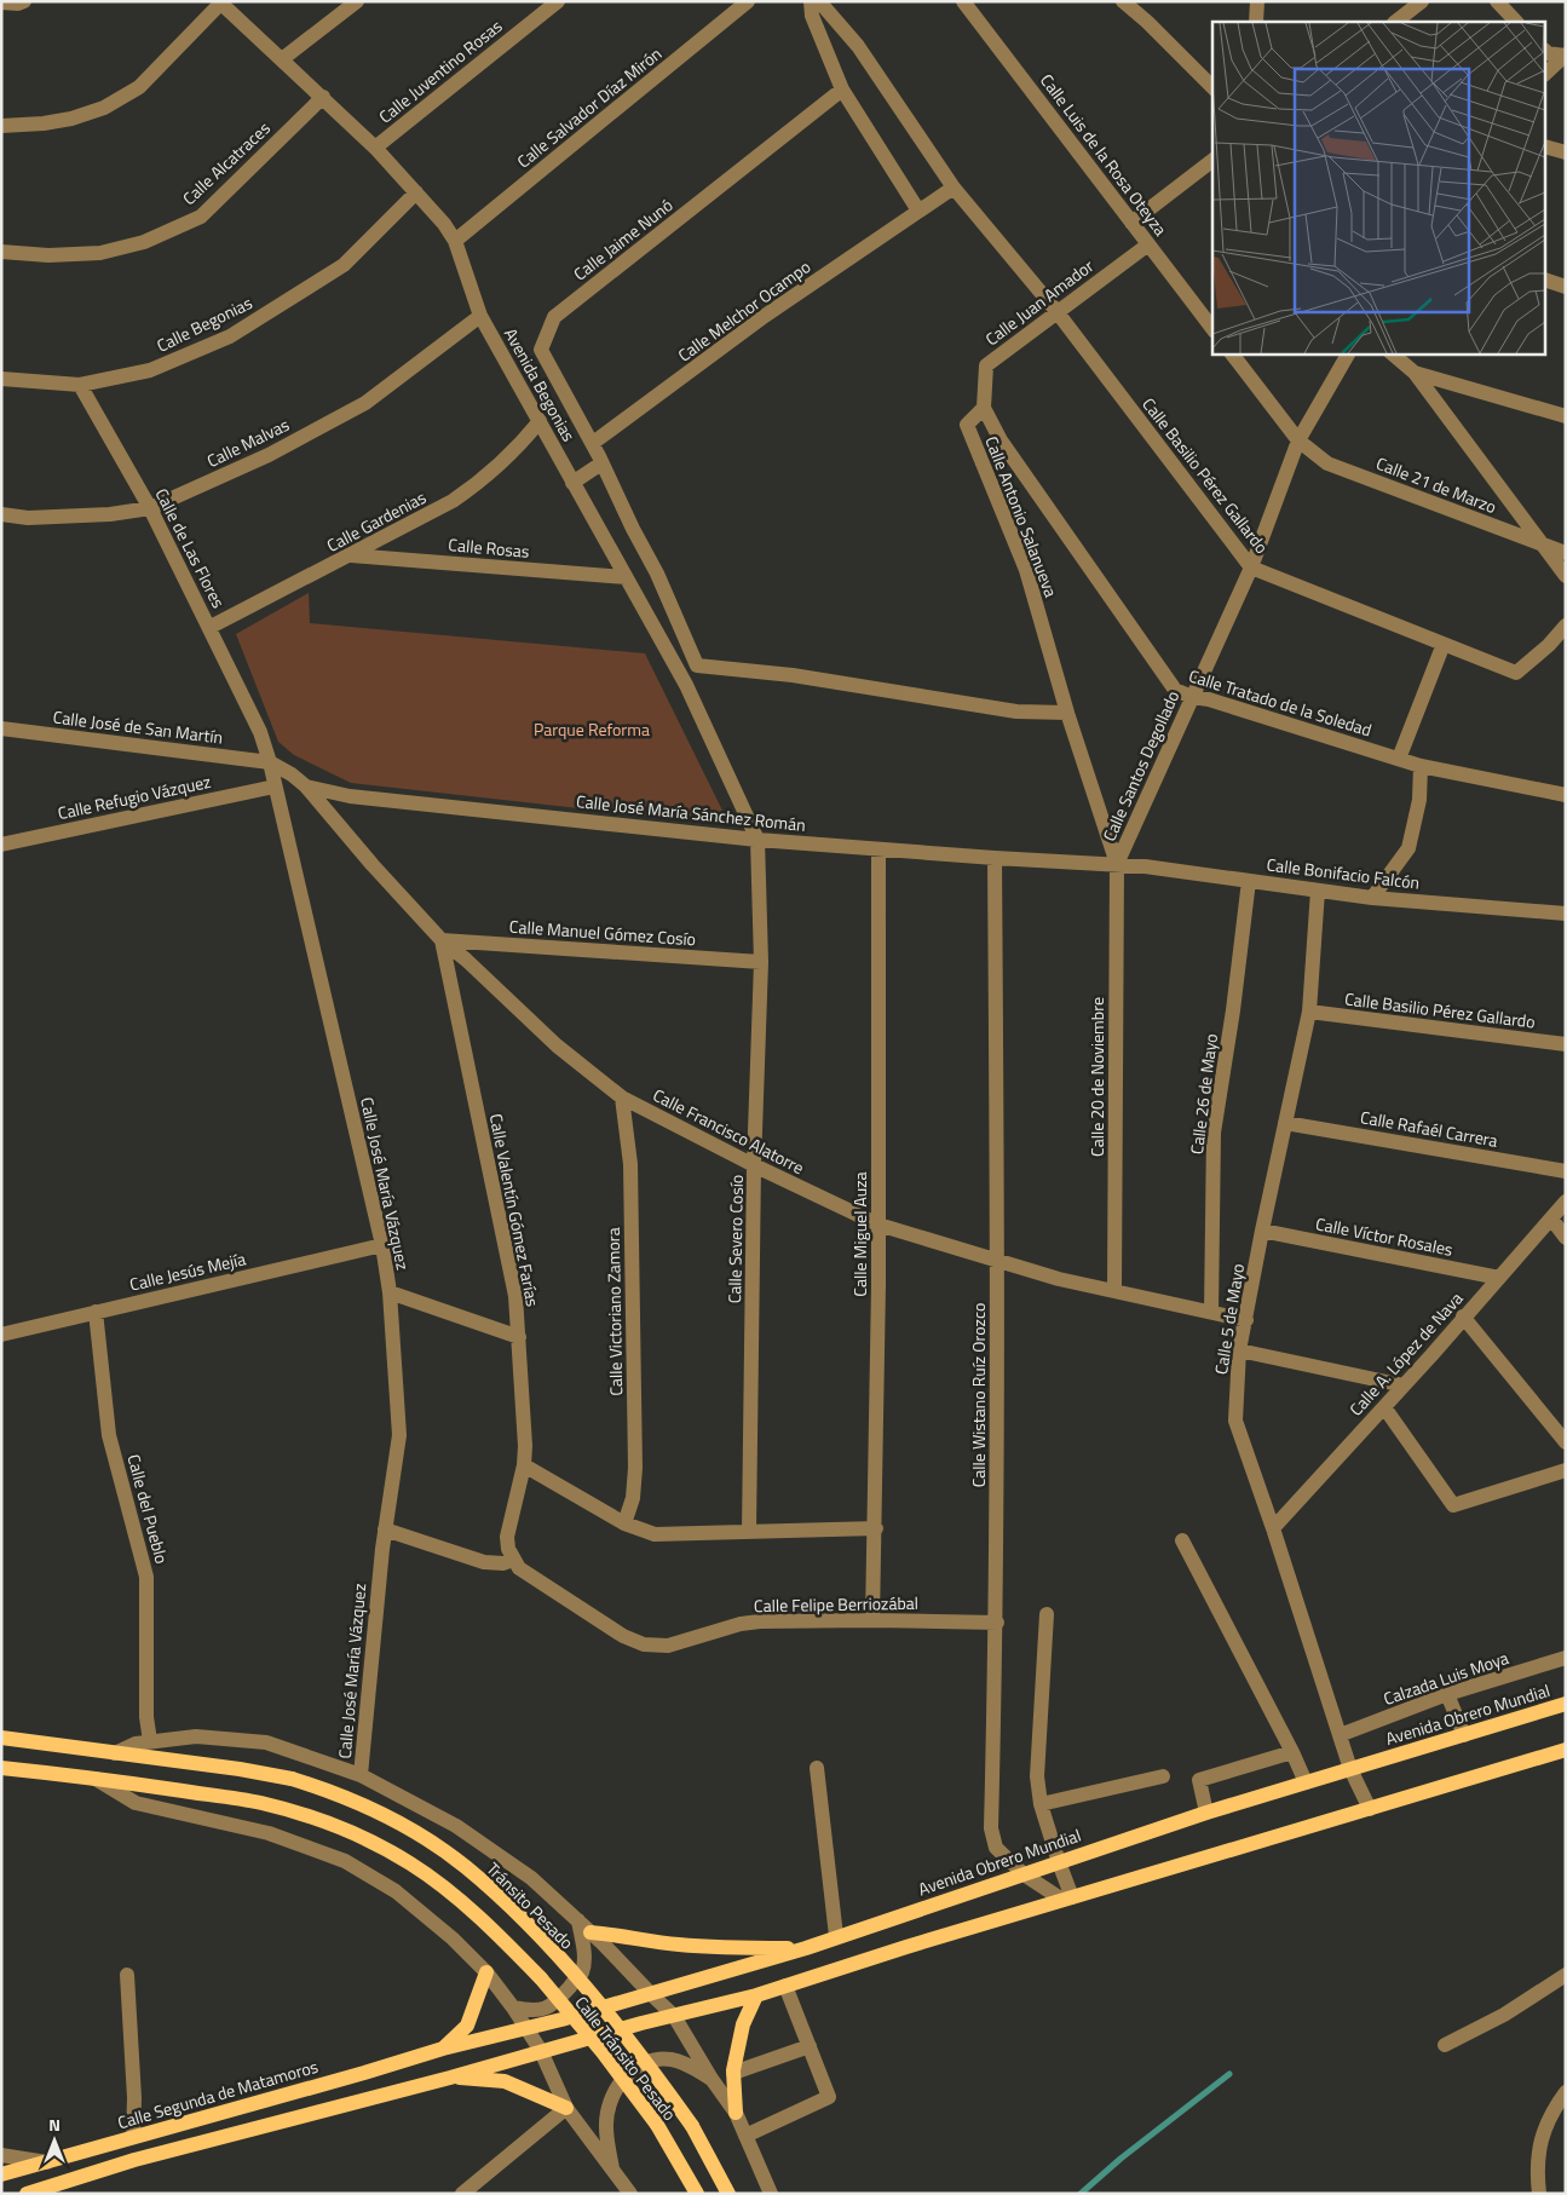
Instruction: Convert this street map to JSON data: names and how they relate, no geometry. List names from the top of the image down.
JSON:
{
  "streets": {
    "main road": [
      "Avenida Obrero Mundial",
      "Tránsito Pesado",
      "Calle Tránsito Pesado",
      "Calle Segunda de Matamoros"
    ],
    "street": [
      "Calle Juventino Rosas",
      "Calle Salvador Díaz Mirón",
      "Calle Luis de la Rosa Oteyza",
      "Calle Alcatraces",
      "Calle Jaime Nunó",
      "Calle Juan Amador",
      "Calle Melchor Ocampo",
      "Calle Begonias",
      "Avenida Begonias",
      "Calle Malvas",
      "Calle Basilio Pérez Gallardo",
      "Calle 21 de Marzo",
      "Calle Antonio Salanueva",
      "Calle Gardenias",
      "Calle de Las Flores",
      "Calle Rosas",
      "Calle Tratado de la Soledad",
      "Calle José de San Martín",
      "Calle Santos Degollado",
      "Calle Refugio Vázquez",
      "Calle José María Sánchez Román",
      "Calle Bonifacio Falcón",
      "Calle Manuel Gómez Cosío",
      "Calle 20 de Noviembre",
      "Calle 26 de Mayo",
      "Calle Rafaél Carrera",
      "Calle Francisco Alatorre",
      "Calle José María Vázquez",
      "Calle Valentín Gómez Farías",
      "Calle Miguel Auza",
      "Calle Víctor Rosales",
      "Calle Severo Cosío",
      "Calle Jesús Mejía",
      "Calle Victoriano Zamora",
      "Calle 5 de Mayo",
      "Calle A. López de Nava",
      "Calle Wistano Ruíz Orozco",
      "Calle del Pueblo",
      "Calle Felipe Berriozábal",
      "Calzada Luis Moya"
    ]
  },
  "crossings": [
    ["Calle Juventino Rosas", "Avenida Begonias"],
    ["Calle Salvador Díaz Mirón", "Avenida Begonias"],
    ["Calle Luis de la Rosa Oteyza", "Calle Juan Amador"],
    ["Calle Alcatraces", "Avenida Begonias"],
    ["Calle Jaime Nunó", "Calle Melchor Ocampo"],
    ["Calle Juan Amador", "Calle Basilio Pérez Gallardo"],
    ["Calle Juan Amador", "Calle Antonio Salanueva"],
    ["Calle Juan Amador", "Calle Tratado de la Soledad"],
    ["Calle Begonias", "Avenida Begonias"],
    ["Calle Begonias", "Calle de Las Flores"],
    ["Avenida Begonias", "Calle Malvas"],
    ["Avenida Begonias", "Calle Gardenias"],
    ["Avenida Begonias", "Calle Rosas"],
    ["Avenida Begonias", "Calle José María Sánchez Román"],
    ["Avenida Begonias", "Calle Severo Cosío"],
    ["Calle Malvas", "Calle de Las Flores"],
    ["Calle Basilio Pérez Gallardo", "Calle Santos Degollado"],
    ["Calle Basilio Pérez Gallardo", "Calle 5 de Mayo"],
    ["Calle 21 de Marzo", "Calle Santos Degollado"],
    ["Calle Antonio Salanueva", "Calle Tratado de la Soledad"],
    ["Calle Gardenias", "Calle de Las Flores"],
    ["Calle Gardenias", "Calle Rosas"],
    ["Calle de Las Flores", "Calle José de San Martín"],
    ["Calle de Las Flores", "Calle José María Sánchez Román"],
    ["Calle de Las Flores", "Calle José María Vázquez"],
    ["Calle Tratado de la Soledad", "Calle Santos Degollado"],
    ["Calle José de San Martín", "Calle José María Sánchez Román"],
    ["Calle José de San Martín", "Calle José María Vázquez"],
    ["Calle Santos Degollado", "Calle José María Sánchez Román"],
    ["Calle Santos Degollado", "Calle Bonifacio Falcón"],
    ["Calle Santos Degollado", "Calle 20 de Noviembre"],
    ["Calle Refugio Vázquez", "Calle José María Vázquez"],
    ["Calle José María Sánchez Román", "Calle Bonifacio Falcón"],
    ["Calle José María Sánchez Román", "Calle 20 de Noviembre"],
    ["Calle José María Sánchez Román", "Calle Francisco Alatorre"],
    ["Calle José María Sánchez Román", "Calle José María Vázquez"],
    ["Calle José María Sánchez Román", "Calle Miguel Auza"],
    ["Calle José María Sánchez Román", "Calle Severo Cosío"],
    ["Calle José María Sánchez Román", "Calle Wistano Ruíz Orozco"],
    ["Calle Bonifacio Falcón", "Calle 20 de Noviembre"],
    ["Calle Bonifacio Falcón", "Calle 26 de Mayo"],
    ["Calle Bonifacio Falcón", "Calle 5 de Mayo"],
    ["Calle Manuel Gómez Cosío", "Calle Francisco Alatorre"],
    ["Calle Manuel Gómez Cosío", "Calle Valentín Gómez Farías"],
    ["Calle Manuel Gómez Cosío", "Calle Severo Cosío"],
    ["Calle 20 de Noviembre", "Calle Francisco Alatorre"],
    ["Calle 26 de Mayo", "Calle Francisco Alatorre"],
    ["Calle Rafaél Carrera", "Calle 5 de Mayo"],
    ["Calle Francisco Alatorre", "Calle Valentín Gómez Farías"],
    ["Calle Francisco Alatorre", "Calle Miguel Auza"],
    ["Calle Francisco Alatorre", "Calle Severo Cosío"],
    ["Calle Francisco Alatorre", "Calle Victoriano Zamora"],
    ["Calle Francisco Alatorre", "Calle 5 de Mayo"],
    ["Calle Francisco Alatorre", "Calle Wistano Ruíz Orozco"],
    ["Calle José María Vázquez", "Calle Jesús Mejía"],
    ["Calle Valentín Gómez Farías", "Calle Felipe Berriozábal"],
    ["Calle Miguel Auza", "Calle Felipe Berriozábal"],
    ["Calle Víctor Rosales", "Calle 5 de Mayo"],
    ["Calle Víctor Rosales", "Calle A. López de Nava"],
    ["Calle Jesús Mejía", "Calle del Pueblo"],
    ["Calle 5 de Mayo", "Calle A. López de Nava"],
    ["Calle 5 de Mayo", "Calzada Luis Moya"],
    ["Calle 5 de Mayo", "Avenida Obrero Mundial"],
    ["Calle Wistano Ruíz Orozco", "Calle Felipe Berriozábal"],
    ["Calle Wistano Ruíz Orozco", "Avenida Obrero Mundial"],
    ["Avenida Obrero Mundial", "Calle Segunda de Matamoros"],
    ["Tránsito Pesado", "Calle Tránsito Pesado"]
  ],
  "parks": ["Parque Reforma"],
  "north": "top"
}
